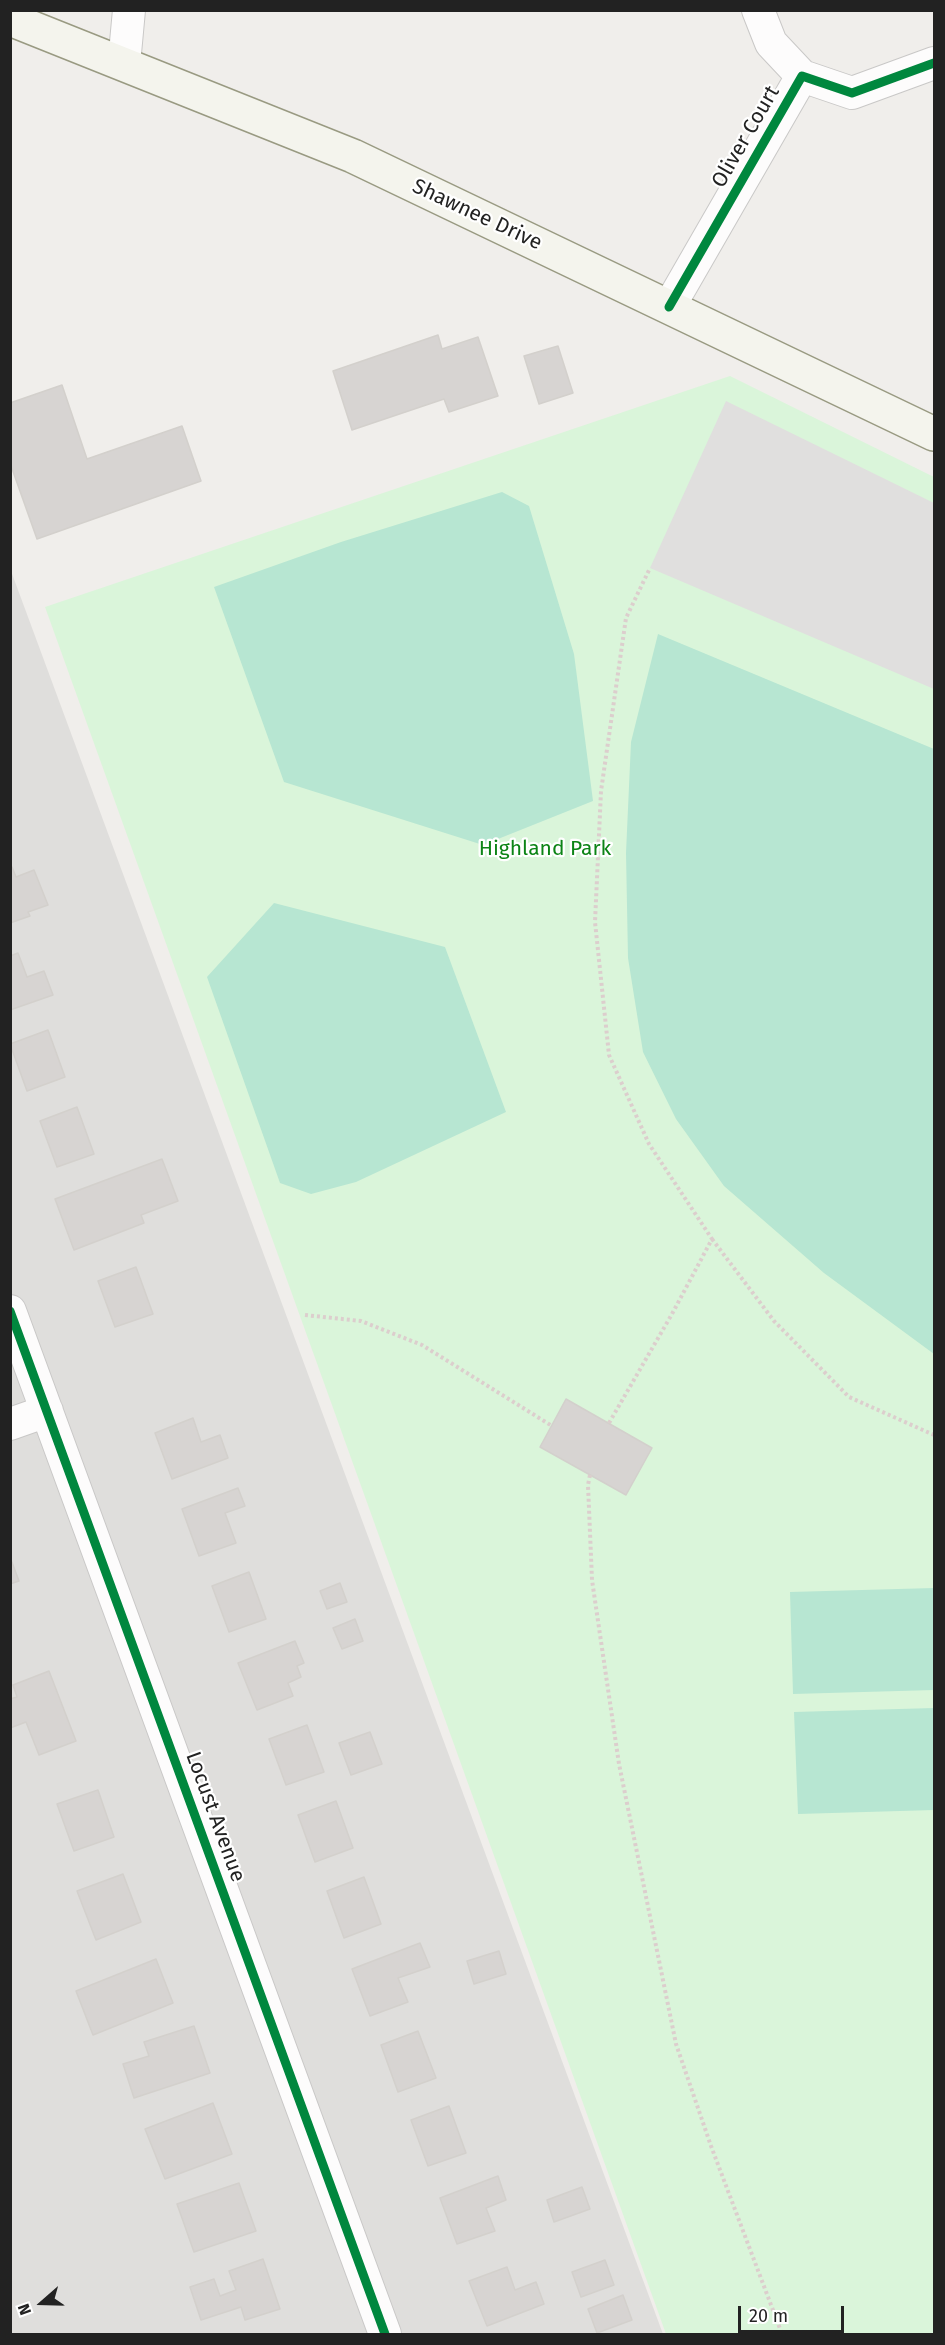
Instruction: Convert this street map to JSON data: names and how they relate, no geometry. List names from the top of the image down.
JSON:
{
  "streets": {
    "main road": ["Shawnee Drive"],
    "street": ["Oliver Court", "Locust Avenue"]
  },
  "crossings": [
    ["Oliver Court", "Shawnee Drive"]
  ],
  "parks": ["Highland Park"],
  "scale_bar": "20 m",
  "north": "left"
}
